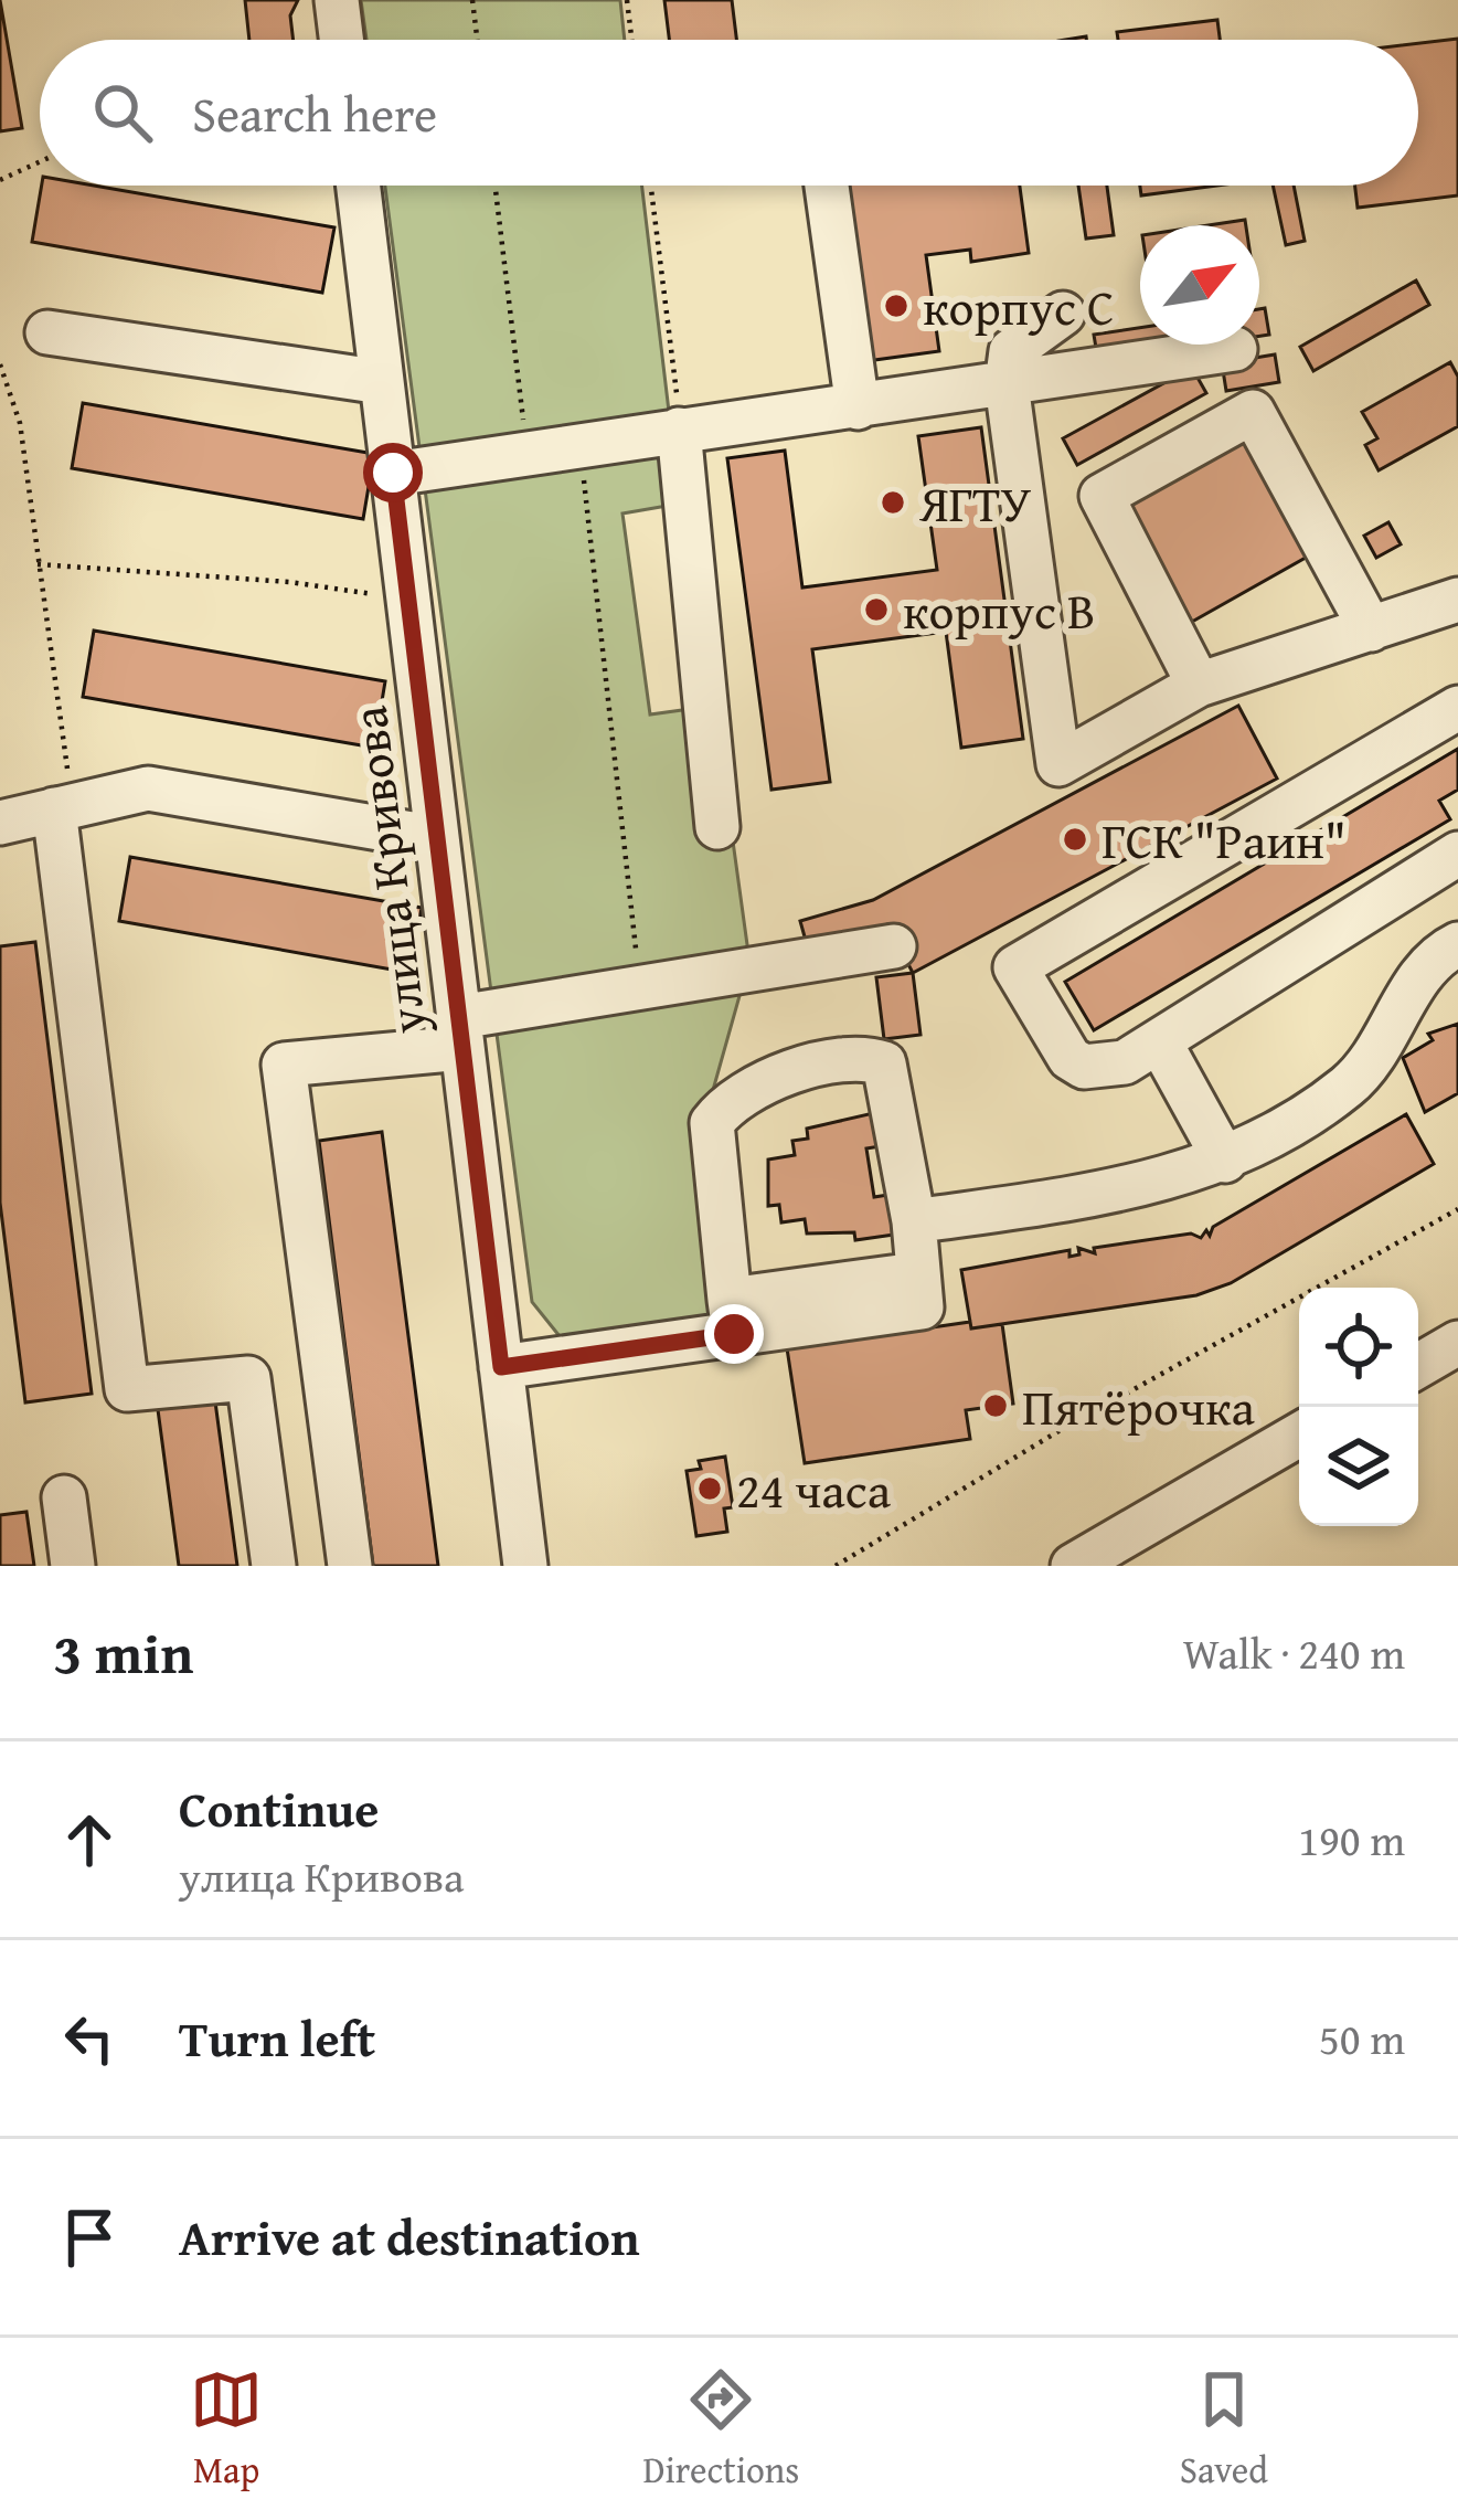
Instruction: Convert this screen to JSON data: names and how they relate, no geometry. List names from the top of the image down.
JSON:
{
  "streets": {
    "street": ["улица Кривова"]
  },
  "places": [
    "корпус С",
    "ЯГТУ",
    "корпус В",
    "ГСК \"Раин\"",
    "Пятёрочка",
    "24 часа"
  ],
  "north": "top right",
  "page": {
    "search": "Search here",
    "heading": ["3 min", "Walk · 240 m"],
    "list": [
      ["Continue", "улица Кривова", "190 m"],
      ["Turn left", "50 m"],
      "Arrive at destination"
    ],
    "nav": ["Map", "Directions", "Saved"]
  }
}
